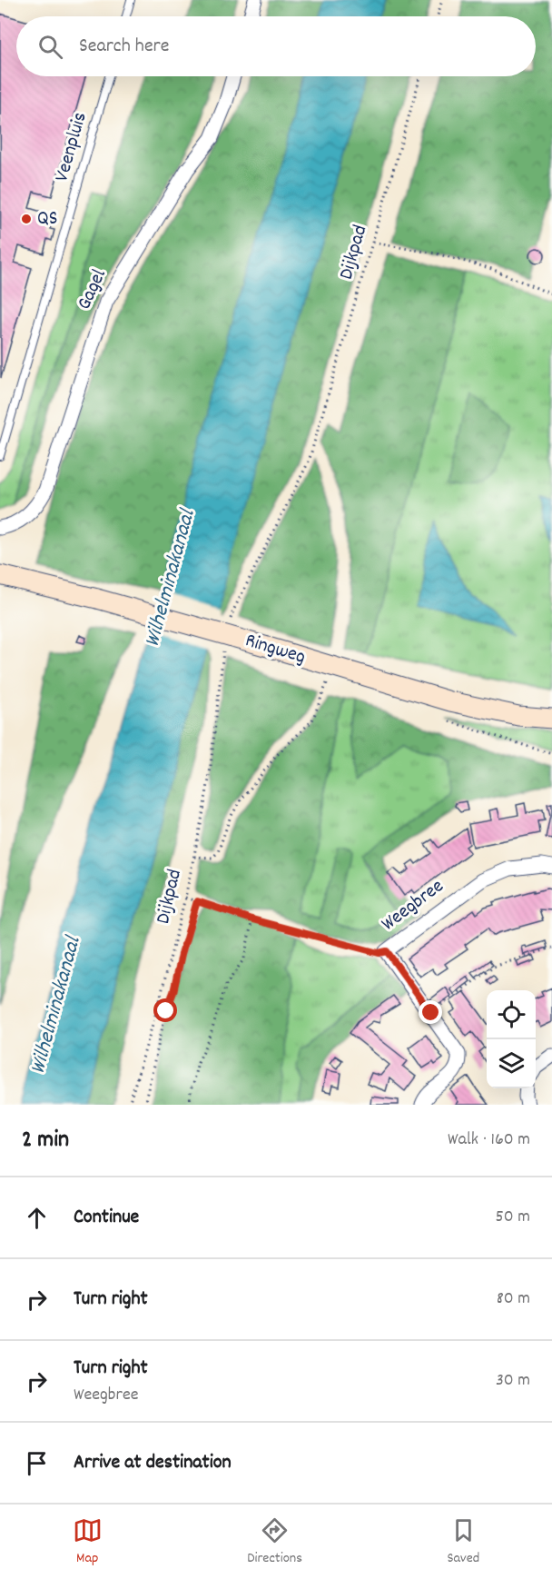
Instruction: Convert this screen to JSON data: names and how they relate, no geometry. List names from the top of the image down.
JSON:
{
  "streets": {
    "main road": ["Ringweg"],
    "street": ["Gagel", "Weegbree"],
    "lane": ["Veenpluis"],
    "path": ["Dijkpad"]
  },
  "water": ["Wilhelminakanaal"],
  "places": ["QS"],
  "page": {
    "search": "Search here",
    "heading": ["2 min", "Walk · 160 m"],
    "list": [
      ["Continue", "50 m"],
      ["Turn right", "80 m"],
      ["Turn right", "Weegbree", "30 m"],
      "Arrive at destination"
    ],
    "nav": ["Map", "Directions", "Saved"]
  }
}
